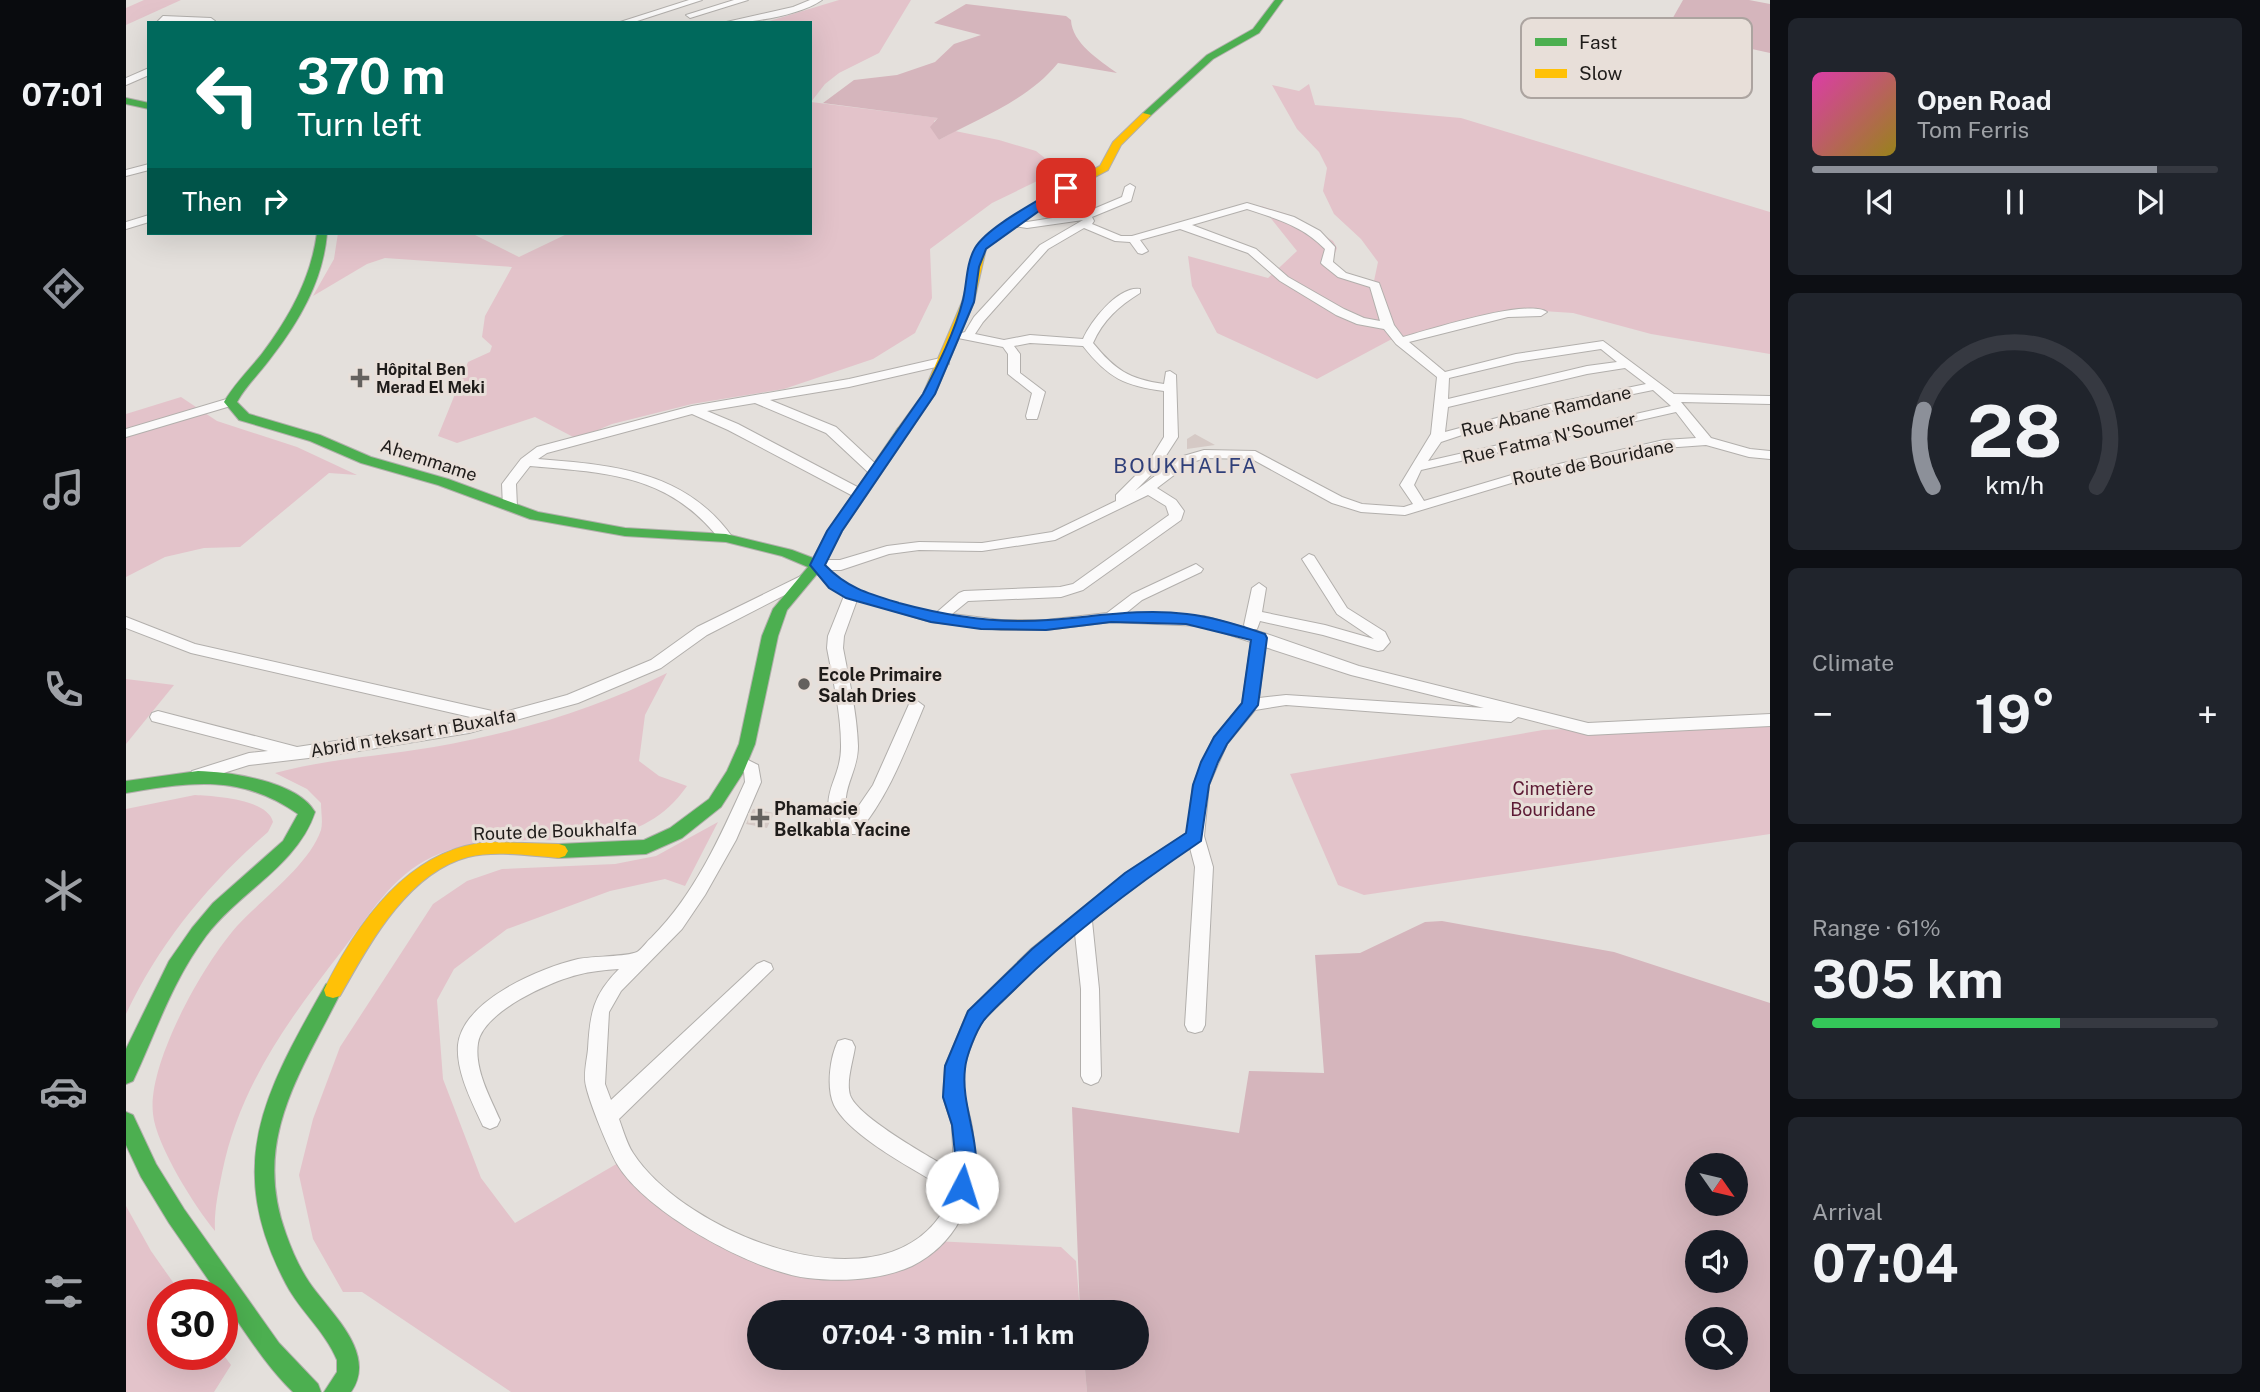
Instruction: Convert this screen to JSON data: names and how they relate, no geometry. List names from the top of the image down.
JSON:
{
  "streets": {
    "main road": ["Ahemmame", "Route de Boukhalfa"],
    "street": [
      "Rue Abane Ramdane",
      "Rue Fatma N'Soumer",
      "Route de Bouridane",
      "Abrid n teksart n Buxalfa"
    ]
  },
  "crossings": [
    ["Ahemmame", "Abrid n teksart n Buxalfa"],
    ["Ahemmame", "Route de Boukhalfa"],
    ["Abrid n teksart n Buxalfa", "Route de Boukhalfa"]
  ],
  "districts": ["BOUKHALFA"],
  "parks": ["Cimetière Bouridane"],
  "places": {
    "health": ["Hôpital Ben Merad El Meki", "Phamacie Belkabla Yacine"],
    "other": ["Ecole Primaire Salah Dries"]
  },
  "legend": ["Fast", "Slow"],
  "north": "bottom right",
  "page": {
    "tabs": "07:01",
    "turn": ["370 m", "Turn left"],
    "song": ["Open Road", "Tom Ferris"],
    "then": "Then",
    "tile": [
      "Climate",
      ["Range · 61%", "305 km"],
      ["Arrival", "07:04"]
    ],
    "heat": ["−", "19°", "+"],
    "limit": "30",
    "trip": "07:04 · 3 min · 1.1 km",
    "gauge": ["28", "km/h"]
  }
}
